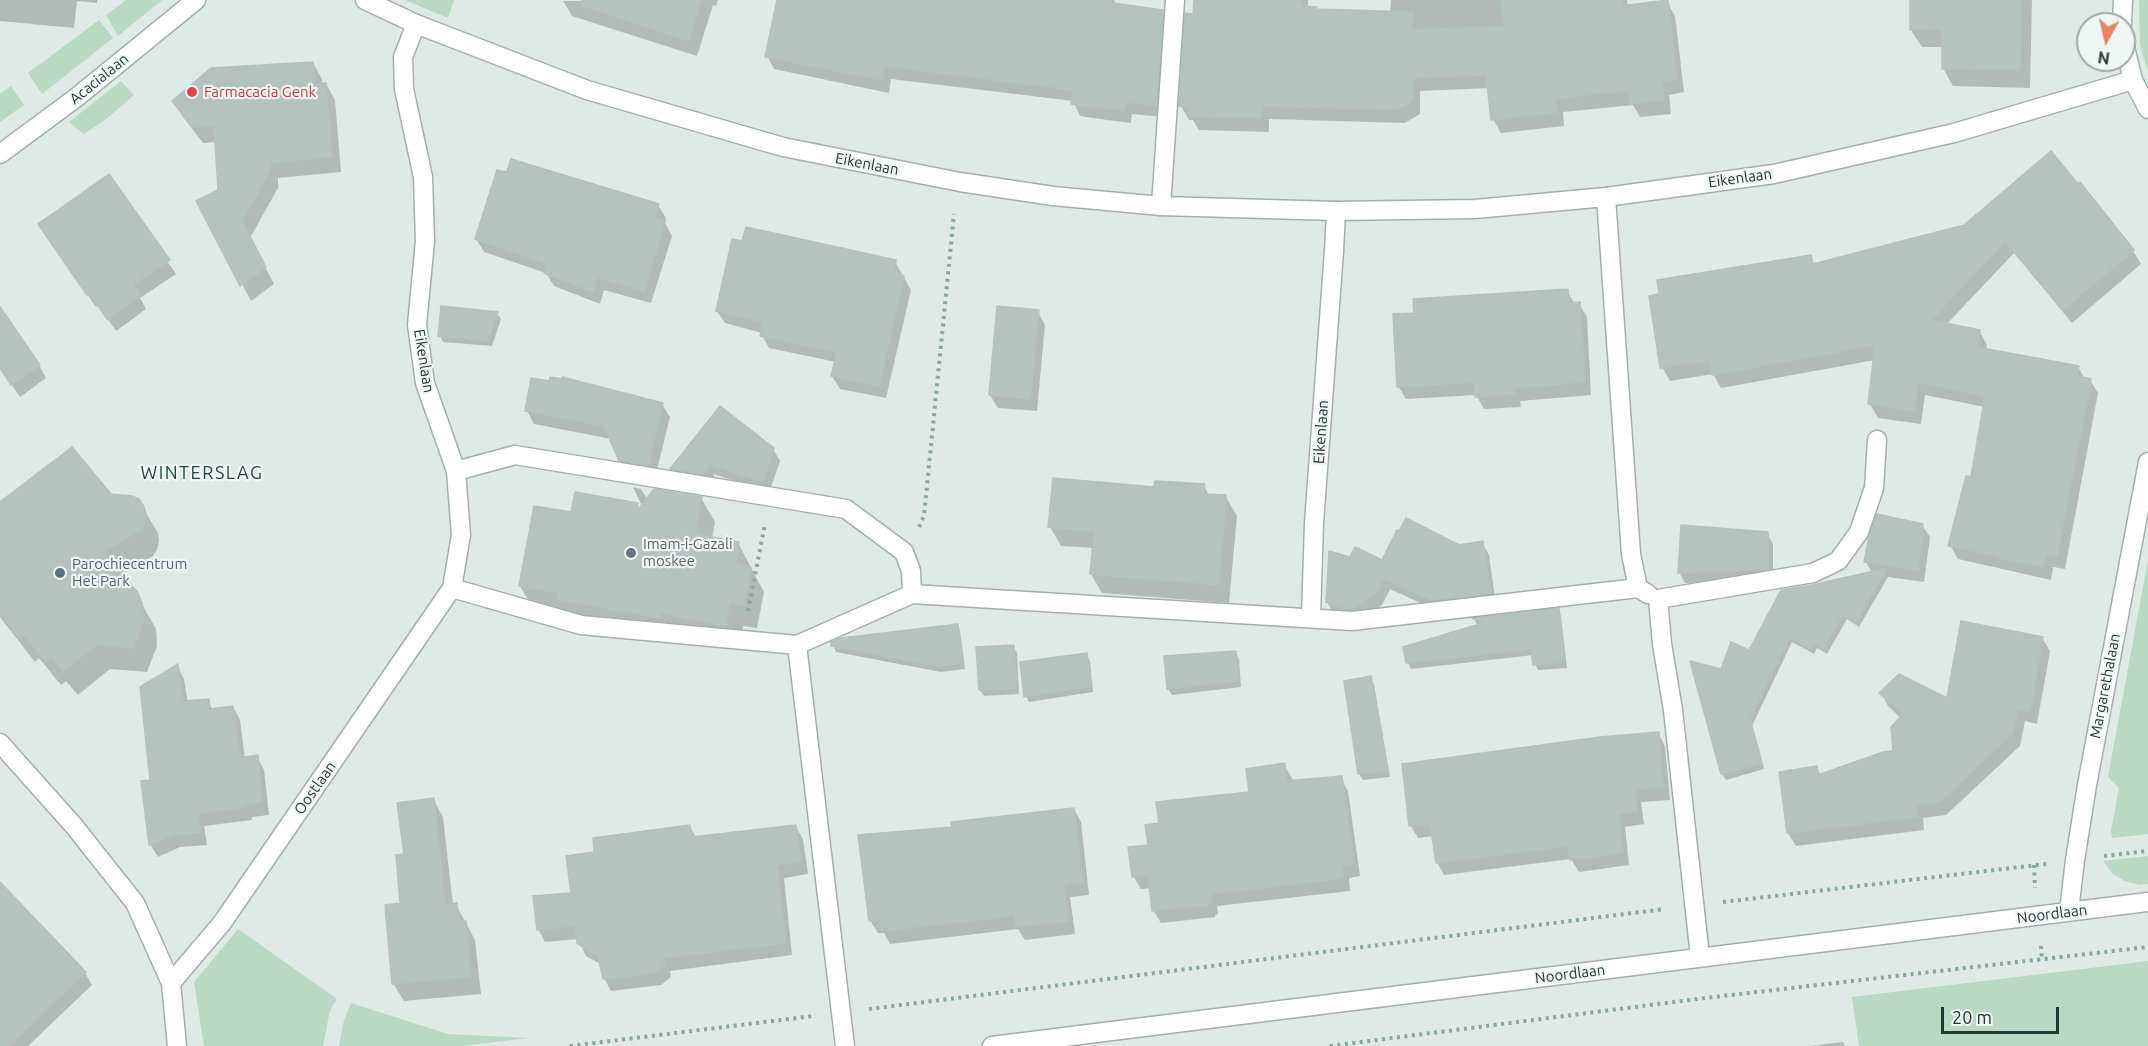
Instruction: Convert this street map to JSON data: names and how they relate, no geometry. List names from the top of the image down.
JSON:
{
  "streets": {
    "street": [
      "Acacialaan",
      "Eikenlaan",
      "Margarethalaan",
      "Oostlaan",
      "Noordlaan"
    ]
  },
  "crossings": [
    ["Eikenlaan", "Oostlaan"],
    ["Margarethalaan", "Noordlaan"]
  ],
  "districts": ["WINTERSLAG"],
  "places": ["Farmacacia Genk", "Imam-i-Gazali moskee", "Parochiecentrum Het Park"],
  "scale_bar": "20 m",
  "north": "bottom"
}
